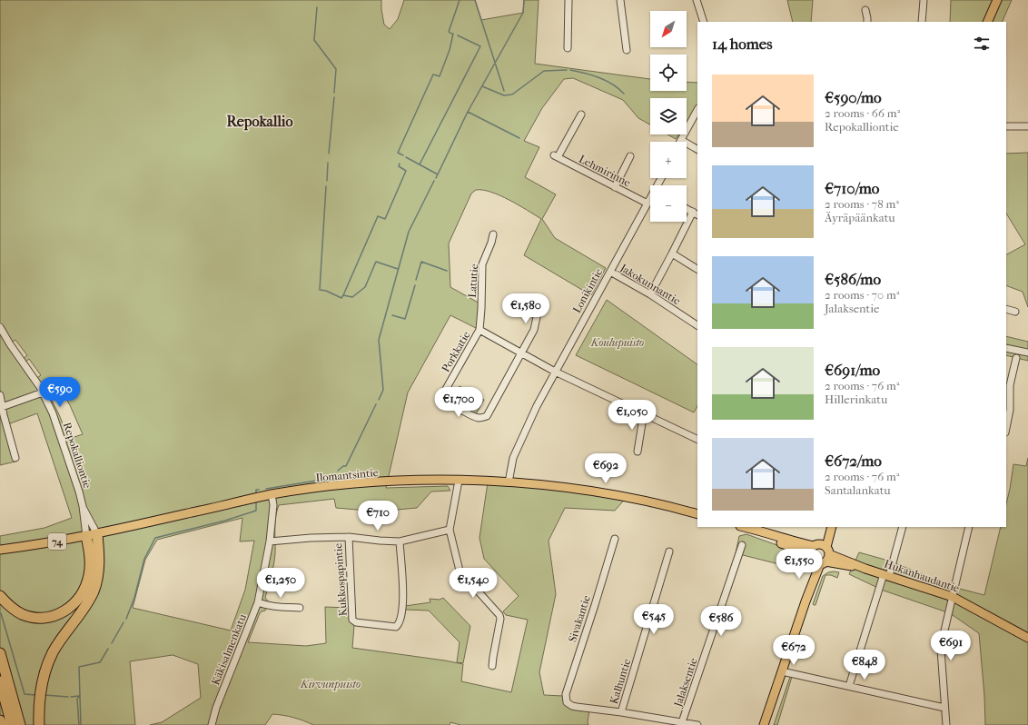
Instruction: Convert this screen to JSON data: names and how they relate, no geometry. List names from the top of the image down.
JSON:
{
  "streets": {
    "main road": ["Ilomantsintie", "74", "Hukanhaudantie"],
    "street": [
      "Lehmirinne",
      "Latutie",
      "Jakokunnantie",
      "Lonikintie",
      "Porkkatie",
      "Repokalliontie",
      "Kukkospapintie",
      "Sivakantie",
      "Käkisalmenkatu",
      "Kalhuntie",
      "Jalaksentie"
    ]
  },
  "crossings": [
    ["Lehmirinne", "Lonikintie"],
    ["Latutie", "Porkkatie"],
    ["Jakokunnantie", "Lonikintie"],
    ["Lonikintie", "Porkkatie"],
    ["Lonikintie", "Ilomantsintie"],
    ["Repokalliontie", "Ilomantsintie"],
    ["Ilomantsintie", "Käkisalmenkatu"],
    ["Sivakantie", "Kalhuntie"]
  ],
  "districts": ["Repokallio"],
  "parks": ["Koulupuisto", "Kirvunpuisto"],
  "north": "bottom left",
  "page": {
    "map_buttons": ["+", "−"],
    "heading": "14 homes",
    "list": [
      {
        "name": "€590/mo",
        "note": "2 rooms · 66 m² · Repokalliontie"
      },
      {
        "name": "€710/mo",
        "note": "2 rooms · 78 m² · Äyräpäänkatu"
      },
      {
        "name": "€586/mo",
        "note": "2 rooms · 70 m² · Jalaksentie"
      },
      {
        "name": "€691/mo",
        "note": "2 rooms · 76 m² · Hillerinkatu"
      },
      {
        "name": "€672/mo",
        "note": "2 rooms · 76 m² · Santalankatu"
      }
    ],
    "price": [
      "€1,580",
      "€590",
      "€1,700",
      "€1,050",
      "€692",
      "€710",
      "€1,550",
      "€1,250",
      "€1,540",
      "€545",
      "€586",
      "€691",
      "€672",
      "€848"
    ]
  }
}
